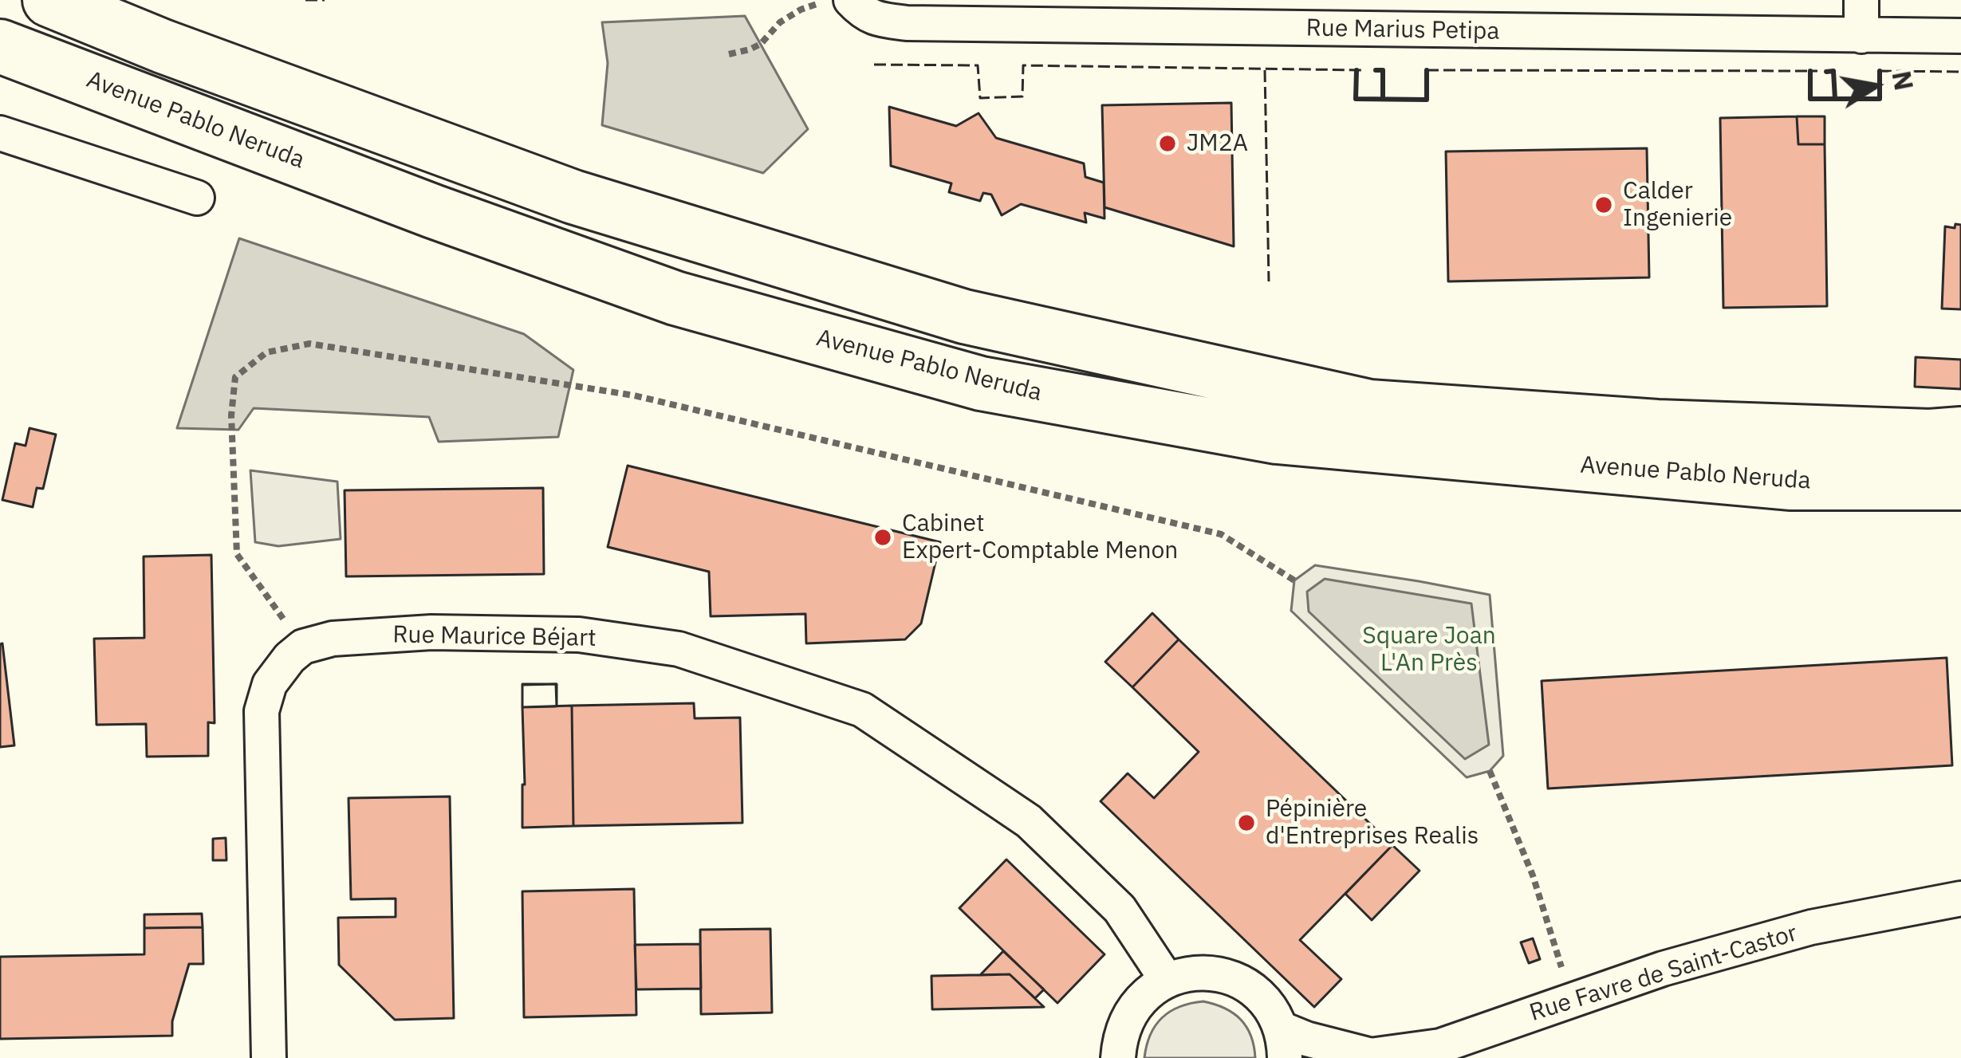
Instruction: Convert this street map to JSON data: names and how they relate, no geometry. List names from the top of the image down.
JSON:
{
  "streets": {
    "main road": ["Avenue Pablo Neruda"],
    "street": ["Rue Marius Petipa", "Rue Maurice Béjart", "Rue Favre de Saint-Castor"]
  },
  "parks": ["Square Joan L'An Près"],
  "places": [
    "JM2A",
    "Calder Ingenierie",
    "Cabinet Expert-Comptable Menon",
    "Pépinière d'Entreprises Realis"
  ],
  "north": "right"
}
